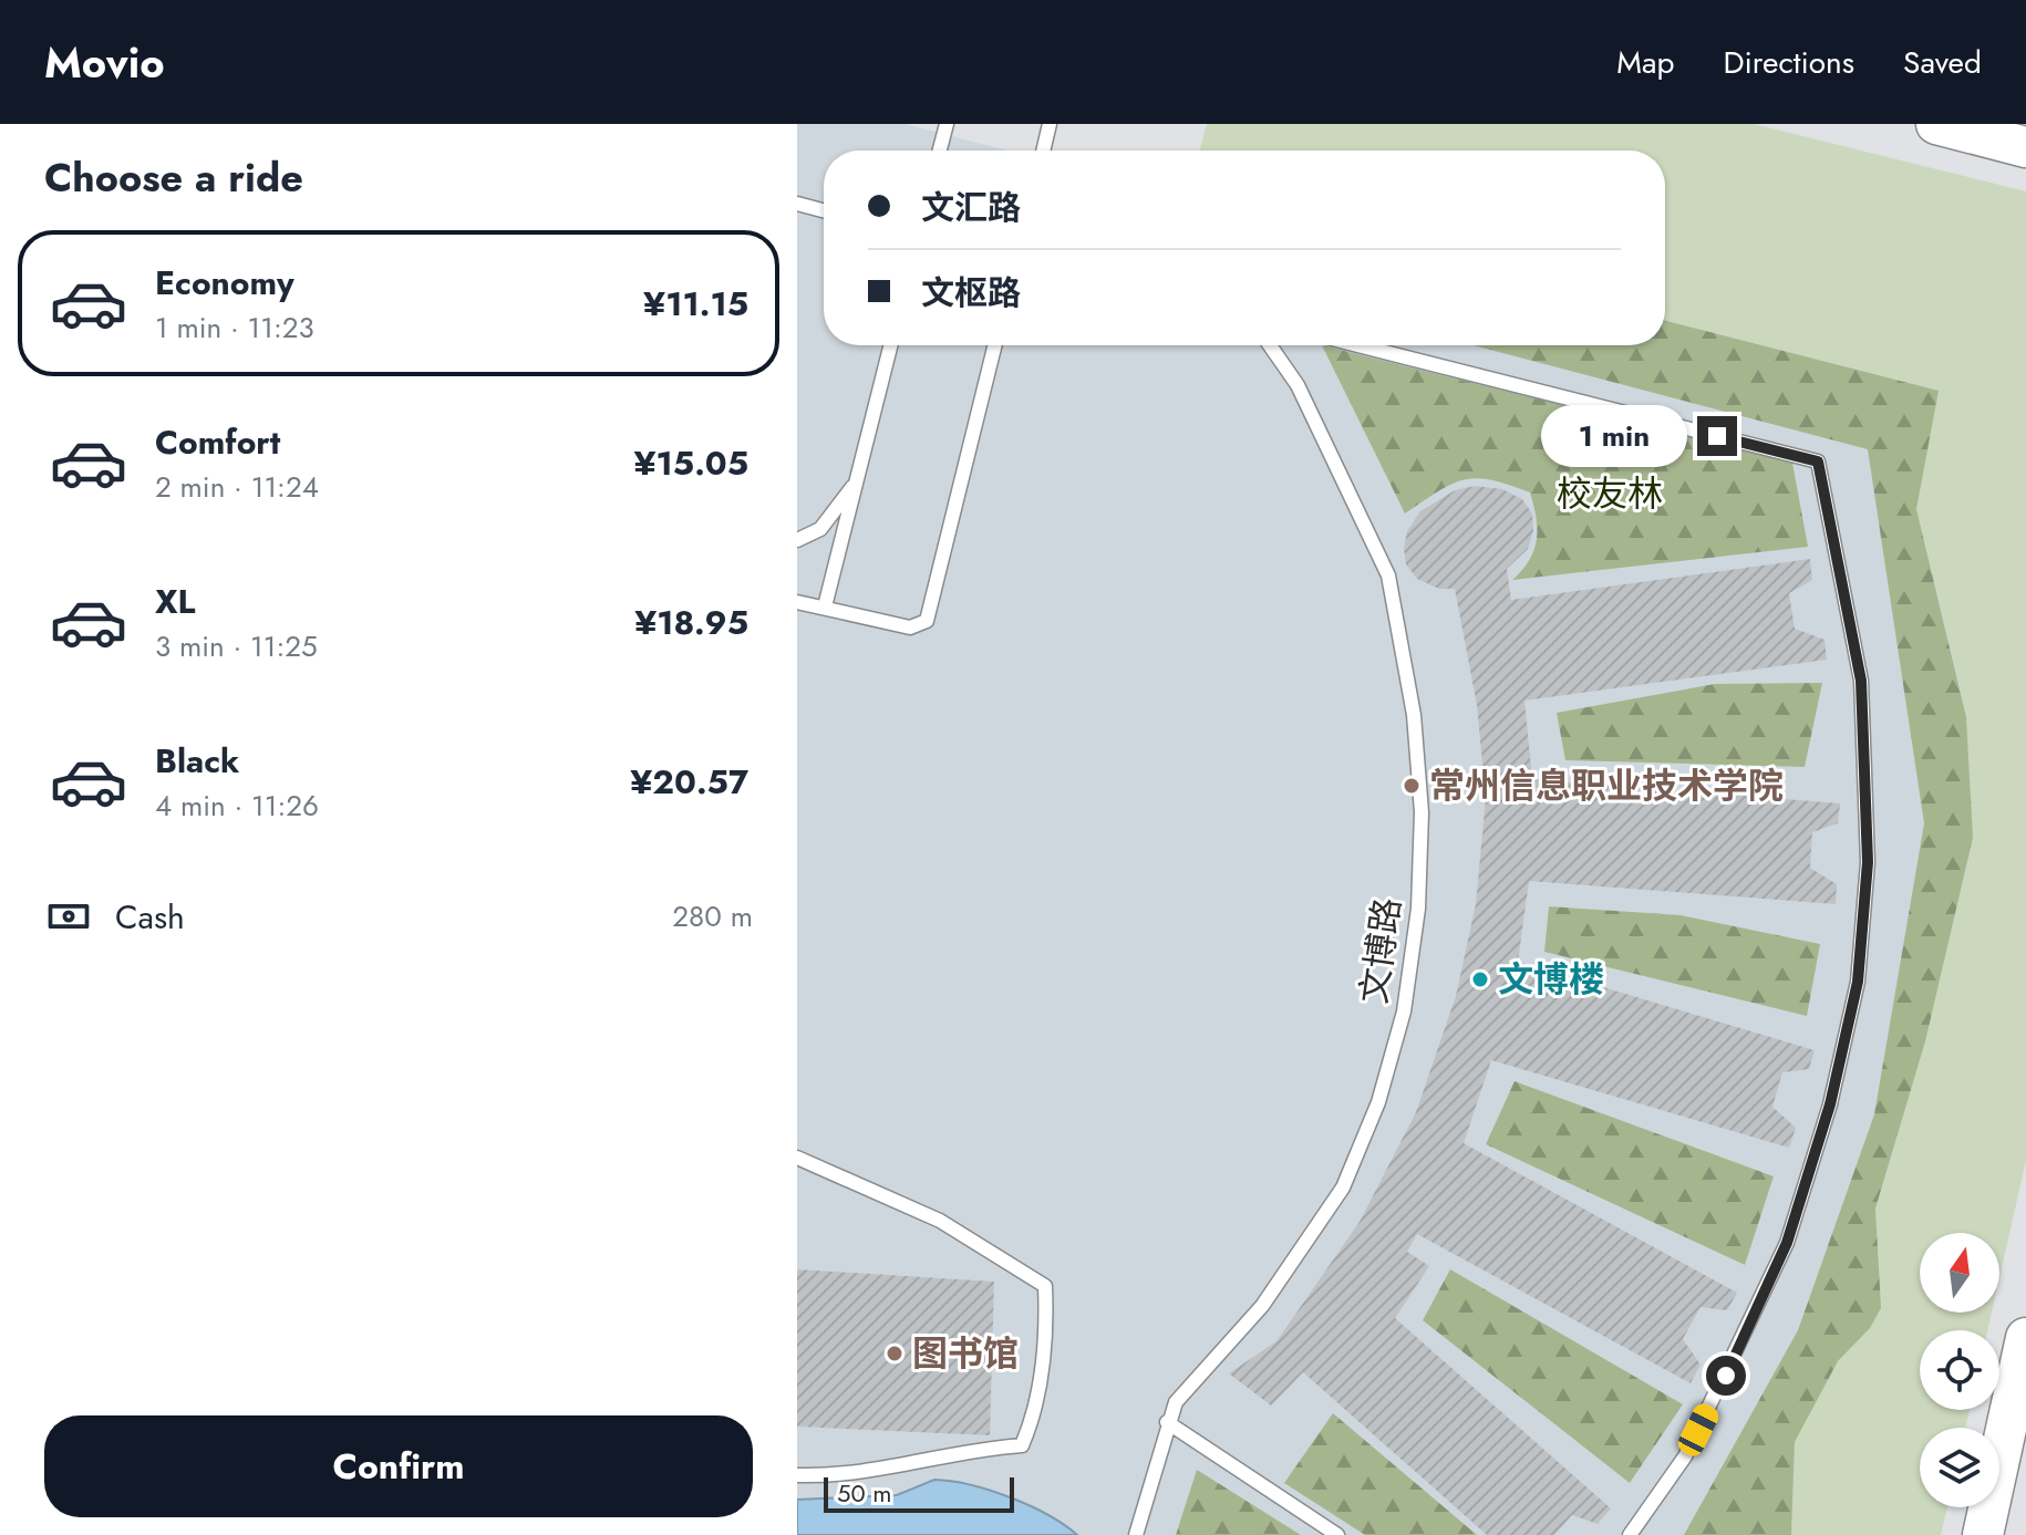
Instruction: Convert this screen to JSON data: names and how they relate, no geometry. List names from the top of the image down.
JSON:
{
  "streets": {
    "lane": ["文博路"]
  },
  "parks": ["校友林"],
  "places": ["常州信息职业技术学院", "文博楼", "图书馆"],
  "scale_bar": "50 m",
  "north": "top",
  "page": {
    "header": "Movio",
    "nav": ["Map", "Directions", "Saved"],
    "heading": "Choose a ride",
    "banner": ["文汇路", "文枢路"],
    "list": [
      {
        "name": "Economy",
        "note": "1 min · 11:23",
        "value": "¥11.15"
      },
      {
        "name": "Comfort",
        "note": "2 min · 11:24",
        "value": "¥15.05"
      },
      {
        "name": "XL",
        "note": "3 min · 11:25",
        "value": "¥18.95"
      },
      {
        "name": "Black",
        "note": "4 min · 11:26",
        "value": "¥20.57"
      }
    ],
    "bubble": "1 min",
    "pay": ["Cash", "280 m"],
    "buttons": "Confirm",
    "scale": "50 m"
  }
}
